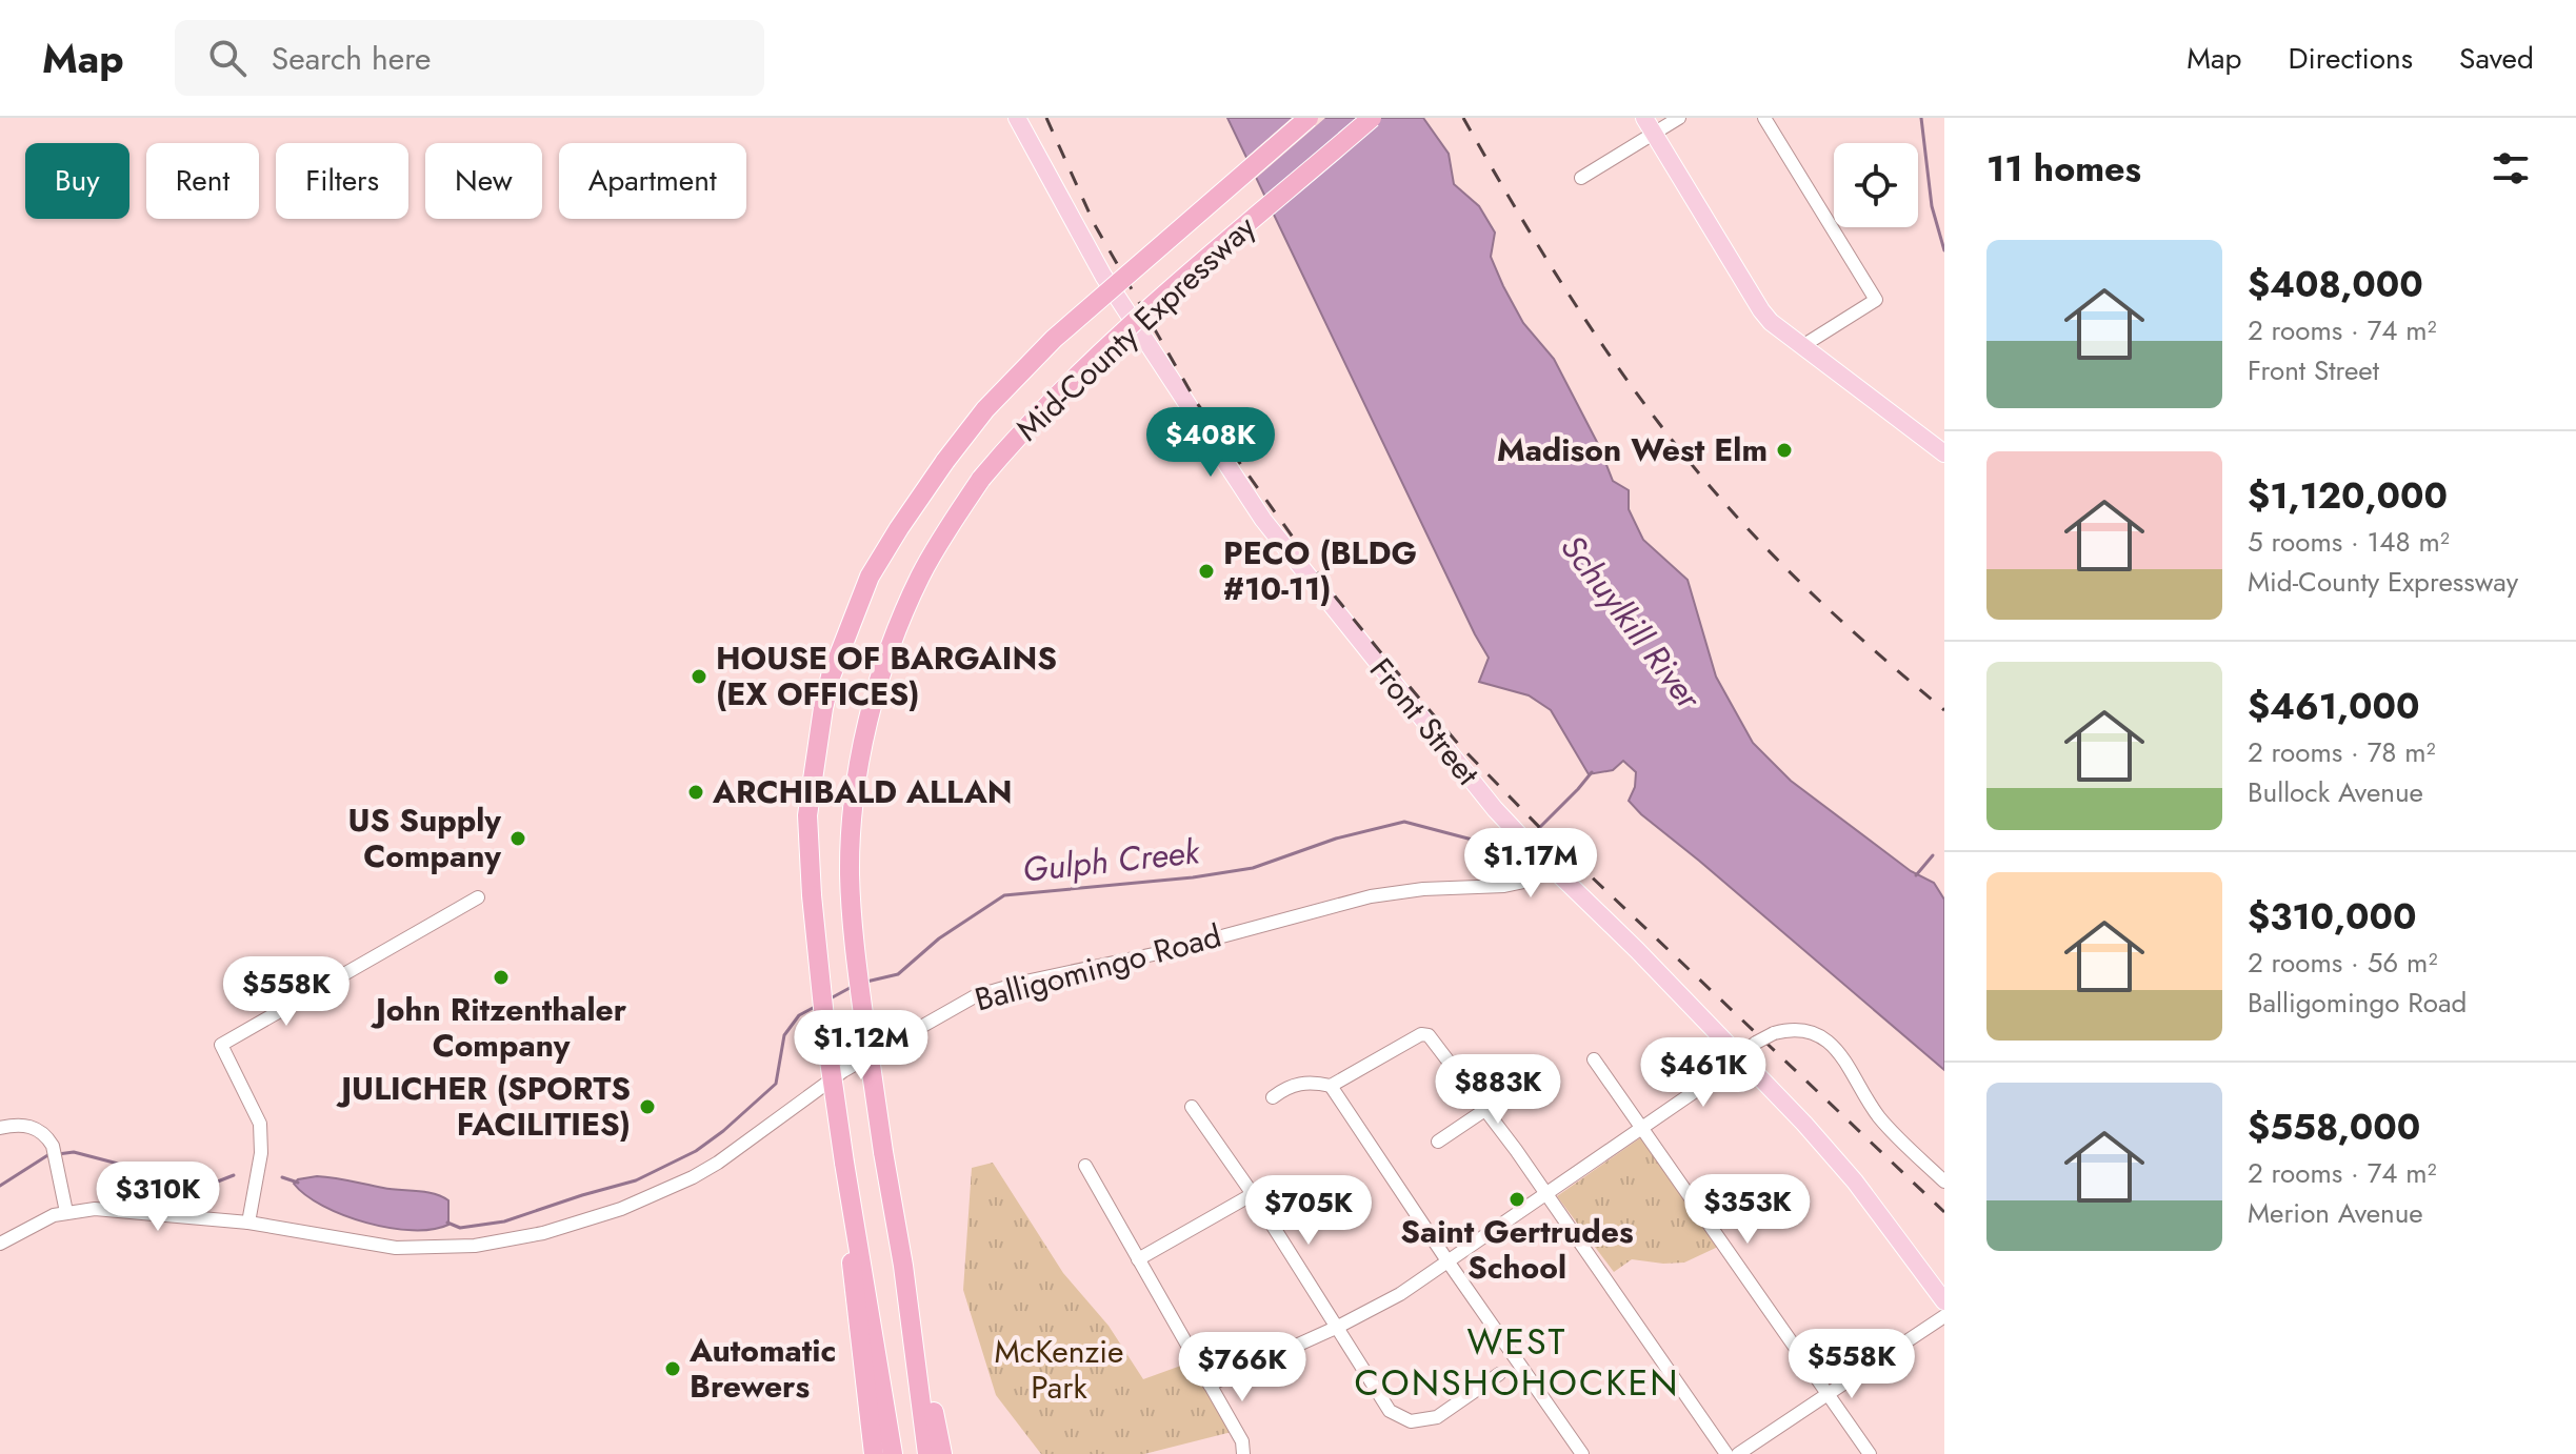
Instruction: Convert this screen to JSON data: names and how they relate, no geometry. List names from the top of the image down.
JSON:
{
  "streets": {
    "highway": ["Mid-County Expressway"],
    "main road": ["Front Street"],
    "street": ["Balligomingo Road"]
  },
  "crossings": [
    ["Front Street", "Balligomingo Road"]
  ],
  "districts": ["WEST CONSHOHOCKEN"],
  "water": ["Schuylkill River", "Gulph Creek"],
  "parks": ["McKenzie Park"],
  "places": [
    "Madison West Elm",
    "PECO (BLDG #10-11)",
    "HOUSE OF BARGAINS (EX OFFICES)",
    "ARCHIBALD ALLAN",
    "US Supply Company",
    "John Ritzenthaler Company",
    "JULICHER (SPORTS FACILITIES)",
    "Saint Gertrudes School",
    "Automatic Brewers"
  ],
  "page": {
    "header": "Map",
    "search": "Search here",
    "nav": ["Map", "Directions", "Saved"],
    "heading": "11 homes",
    "chip": [
      "Buy",
      "Rent",
      "Filters",
      "New",
      "Apartment"
    ],
    "list": [
      {
        "name": "$408,000",
        "note": "2 rooms · 74 m² · Front Street"
      },
      {
        "name": "$1,120,000",
        "note": "5 rooms · 148 m² · Mid-County Expressway"
      },
      {
        "name": "$461,000",
        "note": "2 rooms · 78 m² · Bullock Avenue"
      },
      {
        "name": "$310,000",
        "note": "2 rooms · 56 m² · Balligomingo Road"
      },
      {
        "name": "$558,000",
        "note": "2 rooms · 74 m² · Merion Avenue"
      }
    ],
    "price": [
      "$408K",
      "$1.17M",
      "$558K",
      "$1.12M",
      "$461K",
      "$883K",
      "$310K",
      "$353K",
      "$705K",
      "$558K",
      "$766K"
    ]
  }
}
